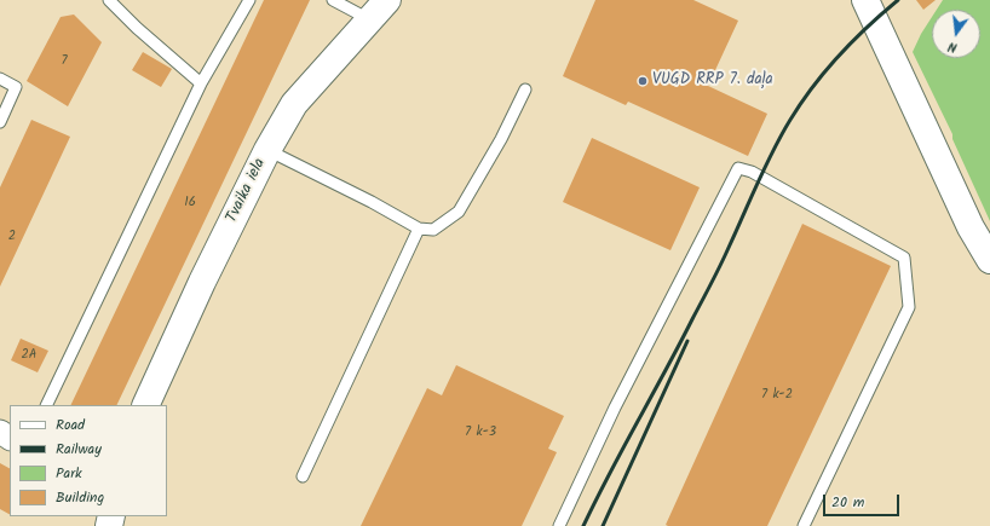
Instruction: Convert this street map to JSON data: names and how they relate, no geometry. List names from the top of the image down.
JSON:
{
  "streets": {
    "main road": ["Tvaika iela"]
  },
  "places": ["VUGD RRP 7. daļa"],
  "house_numbers": [
    "7",
    "16",
    "2",
    "2A",
    "7 k-2",
    "7 k-3"
  ],
  "legend": [
    "Road",
    "Railway",
    "Park",
    "Building"
  ],
  "scale_bar": "20 m",
  "north": "bottom"
}
